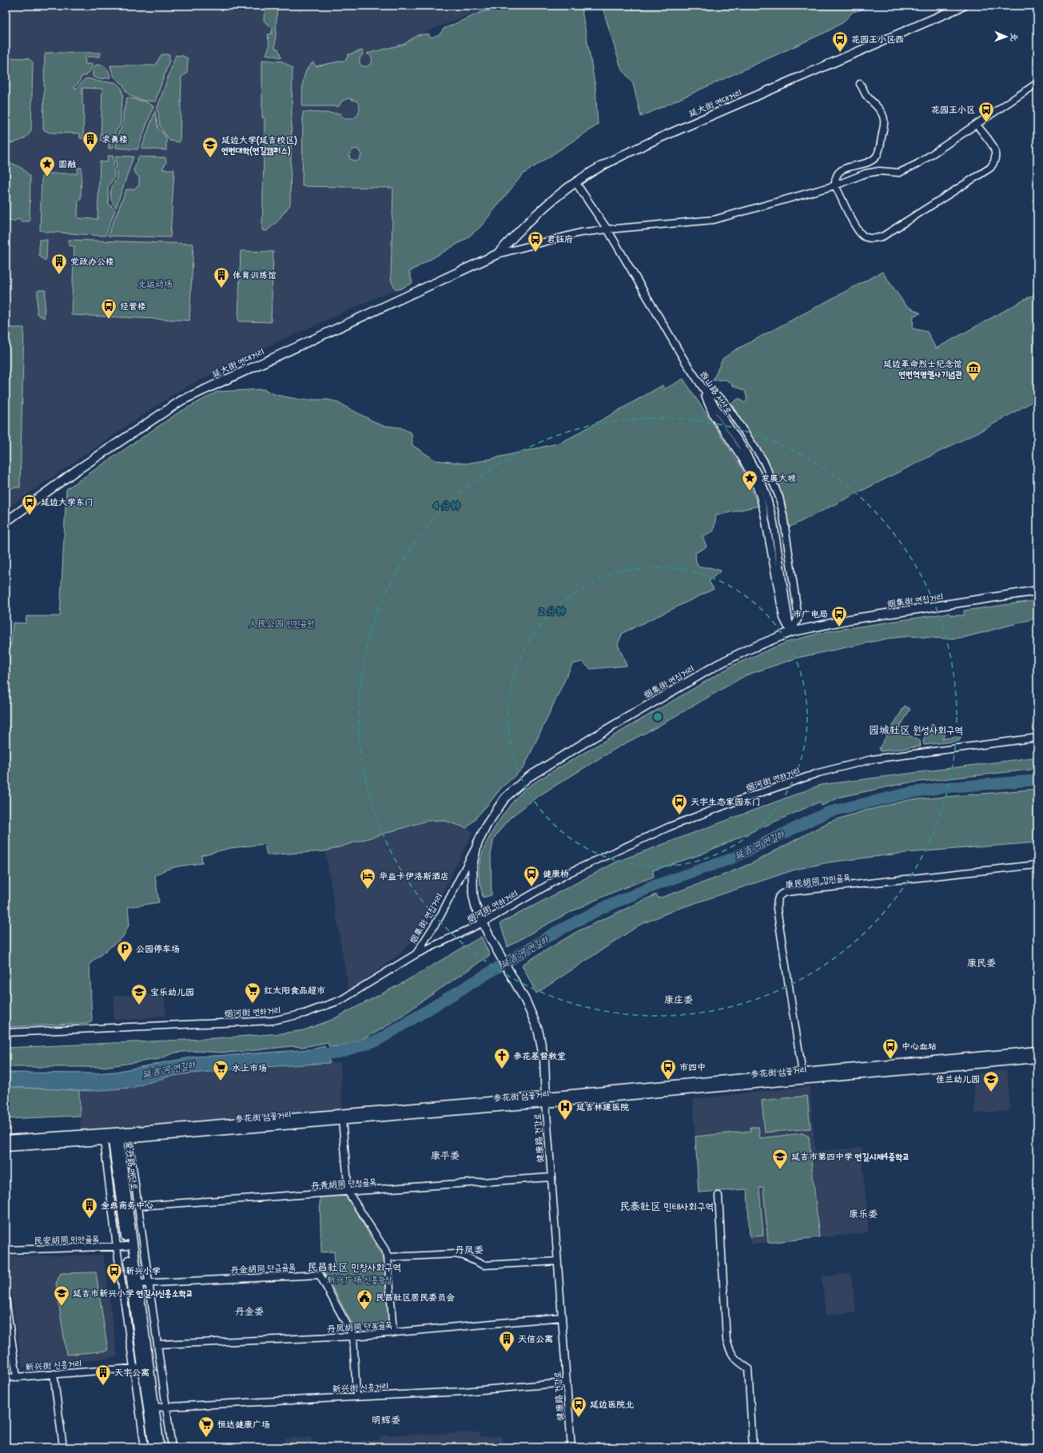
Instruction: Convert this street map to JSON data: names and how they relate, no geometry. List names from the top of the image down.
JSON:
{
  "streets": {
    "main road": [
      "延大街 연대거리",
      "烟集街 연집거리",
      "参花街 삼꽃거리",
      "健康路 건강로",
      "爱丹路 애단로"
    ],
    "street": [
      "西山路 서산로",
      "烟河街 연하거리",
      "康民胡同 강민골목",
      "丹青胡同 단청골목",
      "民安胡同 민안골목",
      "丹金胡同 단금골목",
      "丹凤胡同 단봉골목",
      "新兴街 신흥거리"
    ]
  },
  "crossings": [
    ["延大街 연대거리", "西山路 서산로"],
    ["西山路 서산로", "烟集街 연집거리"],
    ["烟集街 연집거리", "烟河街 연하거리"],
    ["烟集街 연집거리", "健康路 건강로"],
    ["烟河街 연하거리", "健康路 건강로"],
    ["康民胡同 강민골목", "参花街 삼꽃거리"],
    ["参花街 삼꽃거리", "健康路 건강로"],
    ["参花街 삼꽃거리", "爱丹路 애단로"],
    ["健康路 건강로", "丹青胡同 단청골목"],
    ["健康路 건강로", "丹凤胡同 단봉골목"],
    ["健康路 건강로", "新兴街 신흥거리"],
    ["爱丹路 애단로", "丹青胡同 단청골목"],
    ["爱丹路 애단로", "民安胡同 민안골목"],
    ["爱丹路 애단로", "丹金胡同 단금골목"],
    ["爱丹路 애단로", "丹凤胡同 단봉골목"],
    ["爱丹路 애단로", "新兴街 신흥거리"],
    ["丹金胡同 단금골목", "丹凤胡同 단봉골목"]
  ],
  "districts": [
    "园城社区 원성사회구역",
    "康民委",
    "康庄委",
    "康平委",
    "民泰社区 민태사회구역",
    "康乐委",
    "丹凤委",
    "民昌社区 민창사회구역",
    "丹金委",
    "明辉委"
  ],
  "water": ["延吉河 연길하"],
  "parks": ["北运动场", "人民公园 인민공원", "新兴广场 신흥광장"],
  "places": {
    "bus stop": [
      "花园王小区西",
      "花园王小区",
      "君钰府",
      "经管楼",
      "延边大学东门",
      "市广电局",
      "天宇生态家园东门",
      "健康桥",
      "中心血站",
      "市四中",
      "新兴小学",
      "延边医院北"
    ],
    "building": [
      "求真楼",
      "党政办公楼",
      "体育训练馆",
      "金鼎商务中心",
      "天信公寓",
      "天宇公寓"
    ],
    "school or university": [
      "延边大学(延吉校区) 연변대학(연길캠퍼스)",
      "宝乐幼儿园",
      "佳兰幼儿园",
      "延吉市第四中学 연길시제4중학교",
      "延吉市新兴小学 연길시신흥소학교"
    ],
    "place": ["圆融", "发展大坡"],
    "museum": ["延边革命烈士纪念馆 연변혁명렬사기념관"],
    "hotel": ["华益卡伊洛斯酒店"],
    "parking": ["公园停车场"],
    "supermarket": ["红太阳食品超市", "水上市场", "恒达健康广场"],
    "church": ["参花基督教堂"],
    "hospital": ["延吉林建医院"],
    "public building": ["民昌社区居民委员会"]
  },
  "north": "right",
  "rings": ["4 分钟", "2 分钟"]
}
